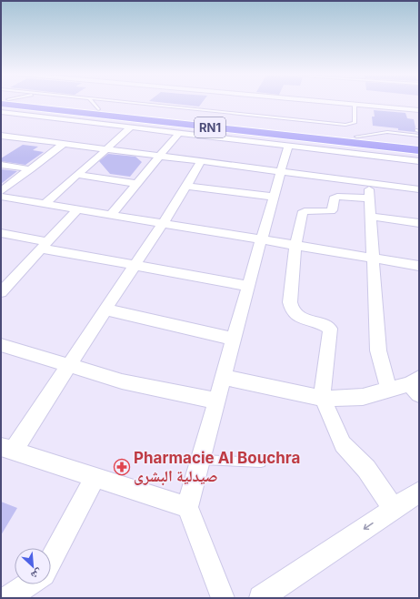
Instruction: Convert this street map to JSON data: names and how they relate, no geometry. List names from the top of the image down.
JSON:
{
  "streets": {
    "highway": ["RN1"]
  },
  "places": {
    "pharmacy": ["Pharmacie Al Bouchra صيدلية البشرى"]
  },
  "north": "bottom right"
}
